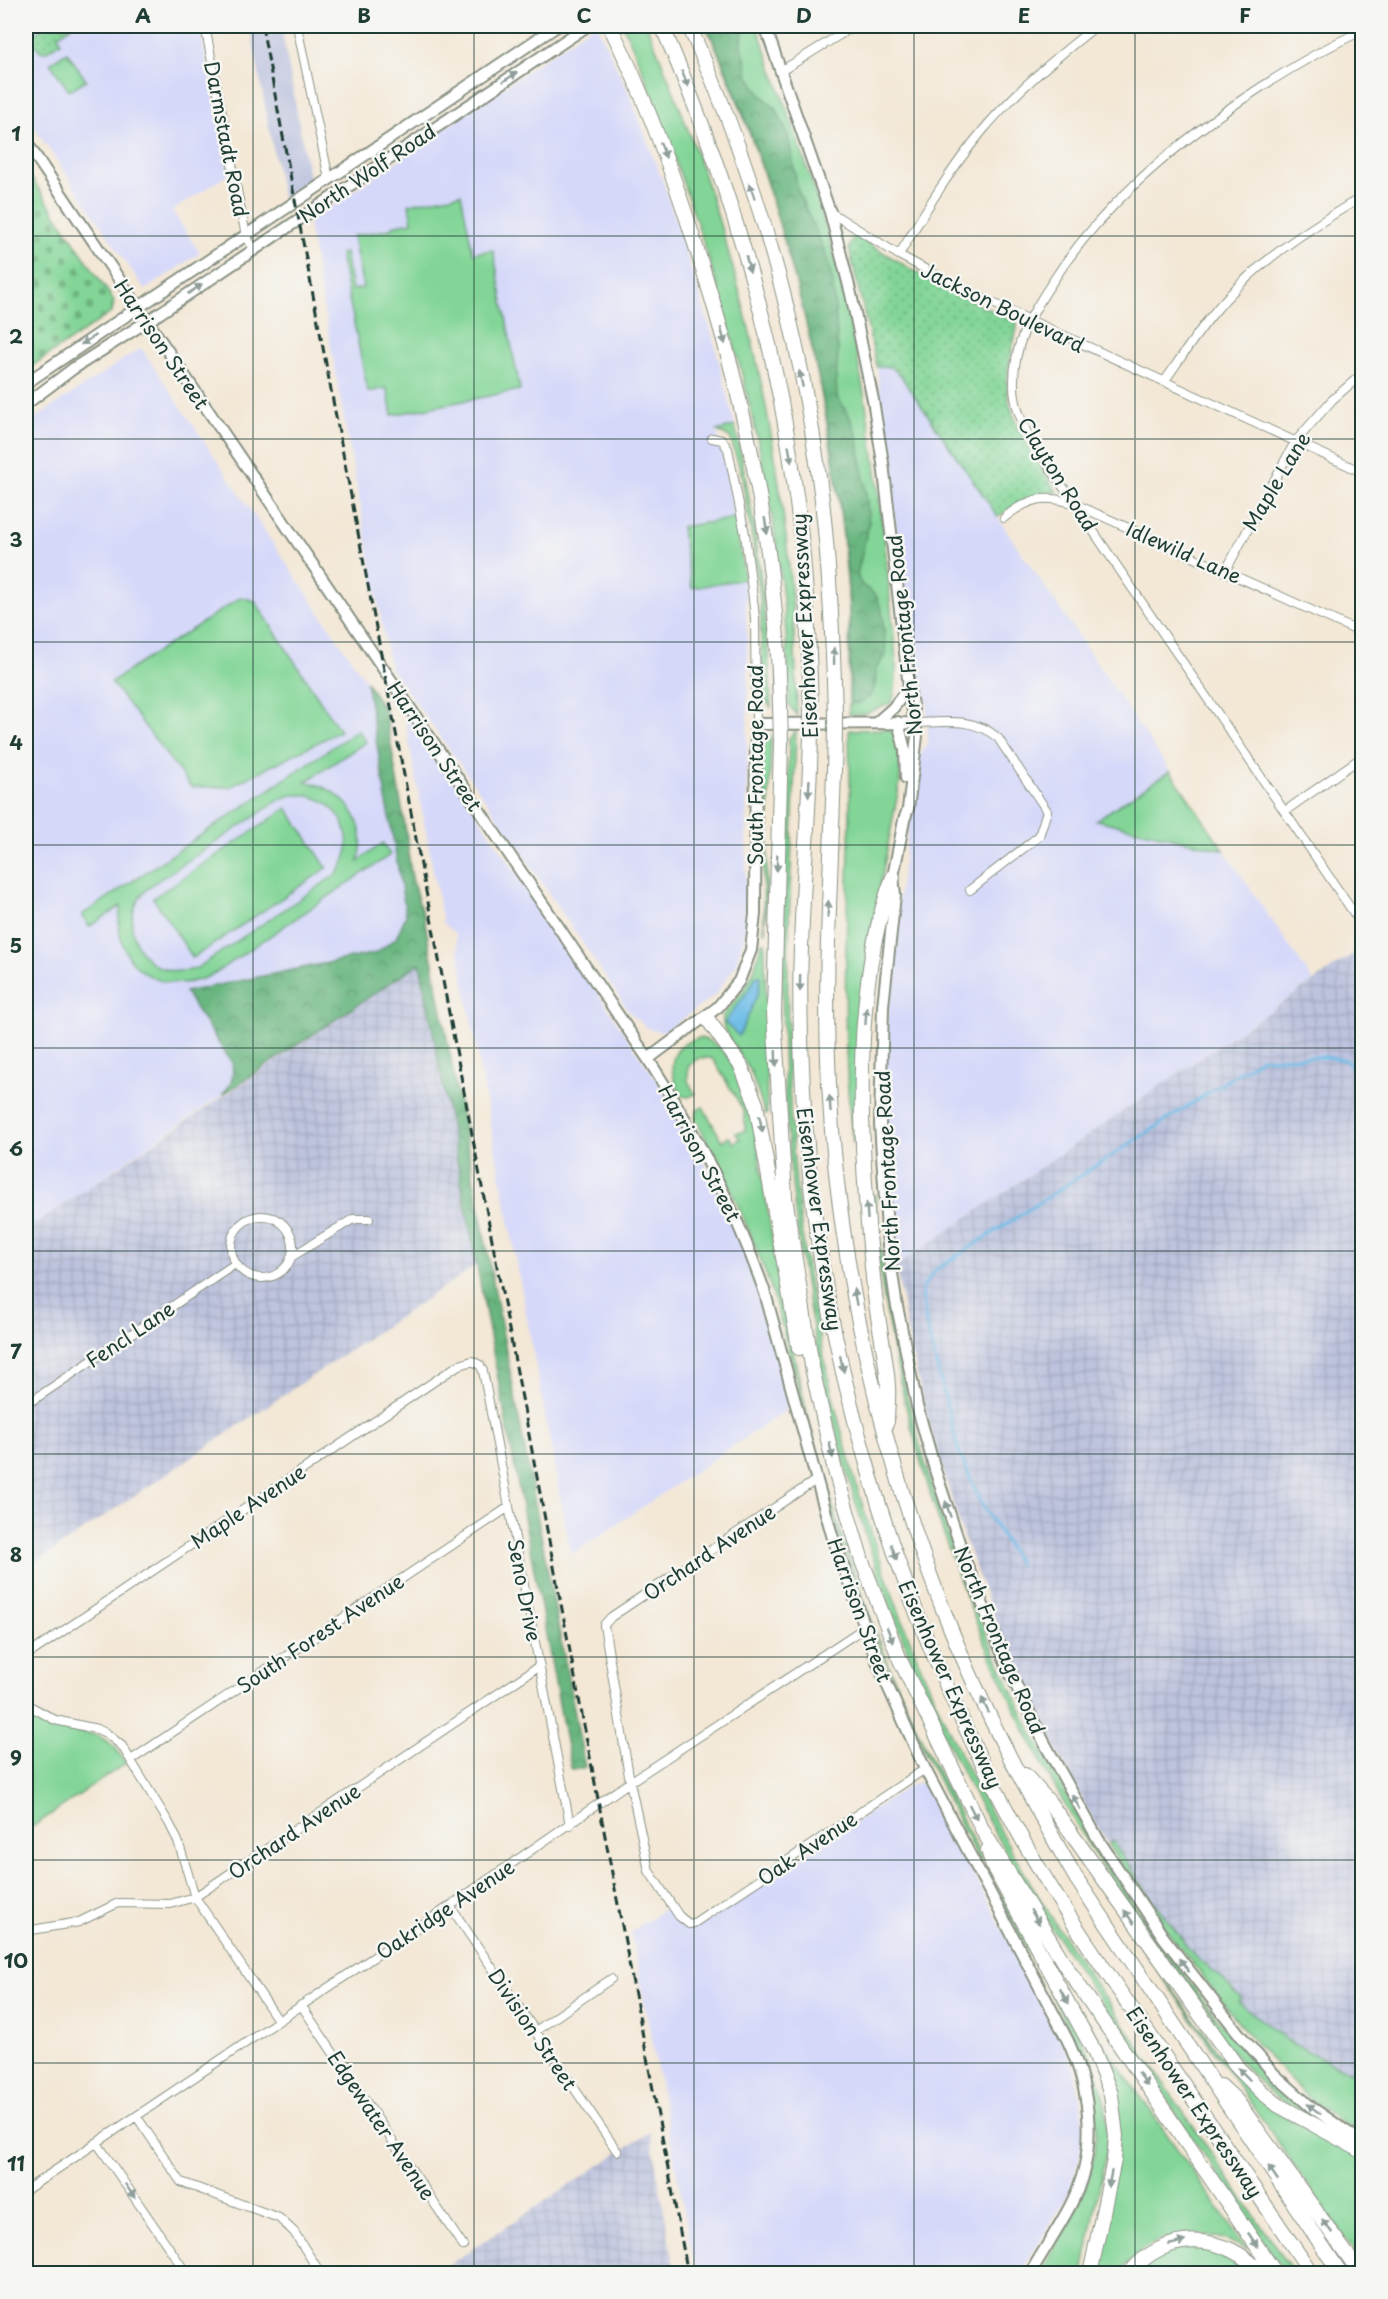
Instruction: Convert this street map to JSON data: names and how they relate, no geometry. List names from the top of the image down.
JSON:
{
  "streets": {
    "highway": ["Eisenhower Expressway"],
    "main road": [
      "North Wolf Road",
      "Harrison Street",
      "North Frontage Road",
      "South Frontage Road"
    ],
    "street": [
      "Darmstadt Road",
      "Jackson Boulevard",
      "Clayton Road",
      "Maple Lane",
      "Idlewild Lane",
      "Fencl Lane",
      "Maple Avenue",
      "Orchard Avenue",
      "Seno Drive",
      "South Forest Avenue",
      "Oak Avenue",
      "Oakridge Avenue",
      "Division Street",
      "Edgewater Avenue"
    ]
  },
  "crossings": [
    ["Darmstadt Road", "North Wolf Road"],
    ["North Wolf Road", "Harrison Street"],
    ["Jackson Boulevard", "Clayton Road"],
    ["Jackson Boulevard", "Maple Lane"],
    ["Jackson Boulevard", "North Frontage Road"],
    ["Harrison Street", "South Frontage Road"],
    ["Harrison Street", "Orchard Avenue"],
    ["Harrison Street", "Oak Avenue"],
    ["Harrison Street", "Oakridge Avenue"],
    ["Clayton Road", "Idlewild Lane"],
    ["Maple Lane", "Idlewild Lane"],
    ["Maple Avenue", "Seno Drive"],
    ["Orchard Avenue", "Seno Drive"],
    ["Orchard Avenue", "Oak Avenue"],
    ["Orchard Avenue", "Oakridge Avenue"],
    ["Seno Drive", "South Forest Avenue"],
    ["Seno Drive", "Oakridge Avenue"],
    ["Oak Avenue", "Oakridge Avenue"],
    ["Oakridge Avenue", "Division Street"],
    ["Oakridge Avenue", "Edgewater Avenue"]
  ],
  "one_way": ["North Frontage Road"],
  "grid": {
    "columns": [
      "A",
      "B",
      "C",
      "D",
      "E",
      "F"
    ],
    "rows": [
      "1",
      "2",
      "3",
      "4",
      "5",
      "6",
      "7",
      "8",
      "9",
      "10",
      "11"
    ]
  }
}
